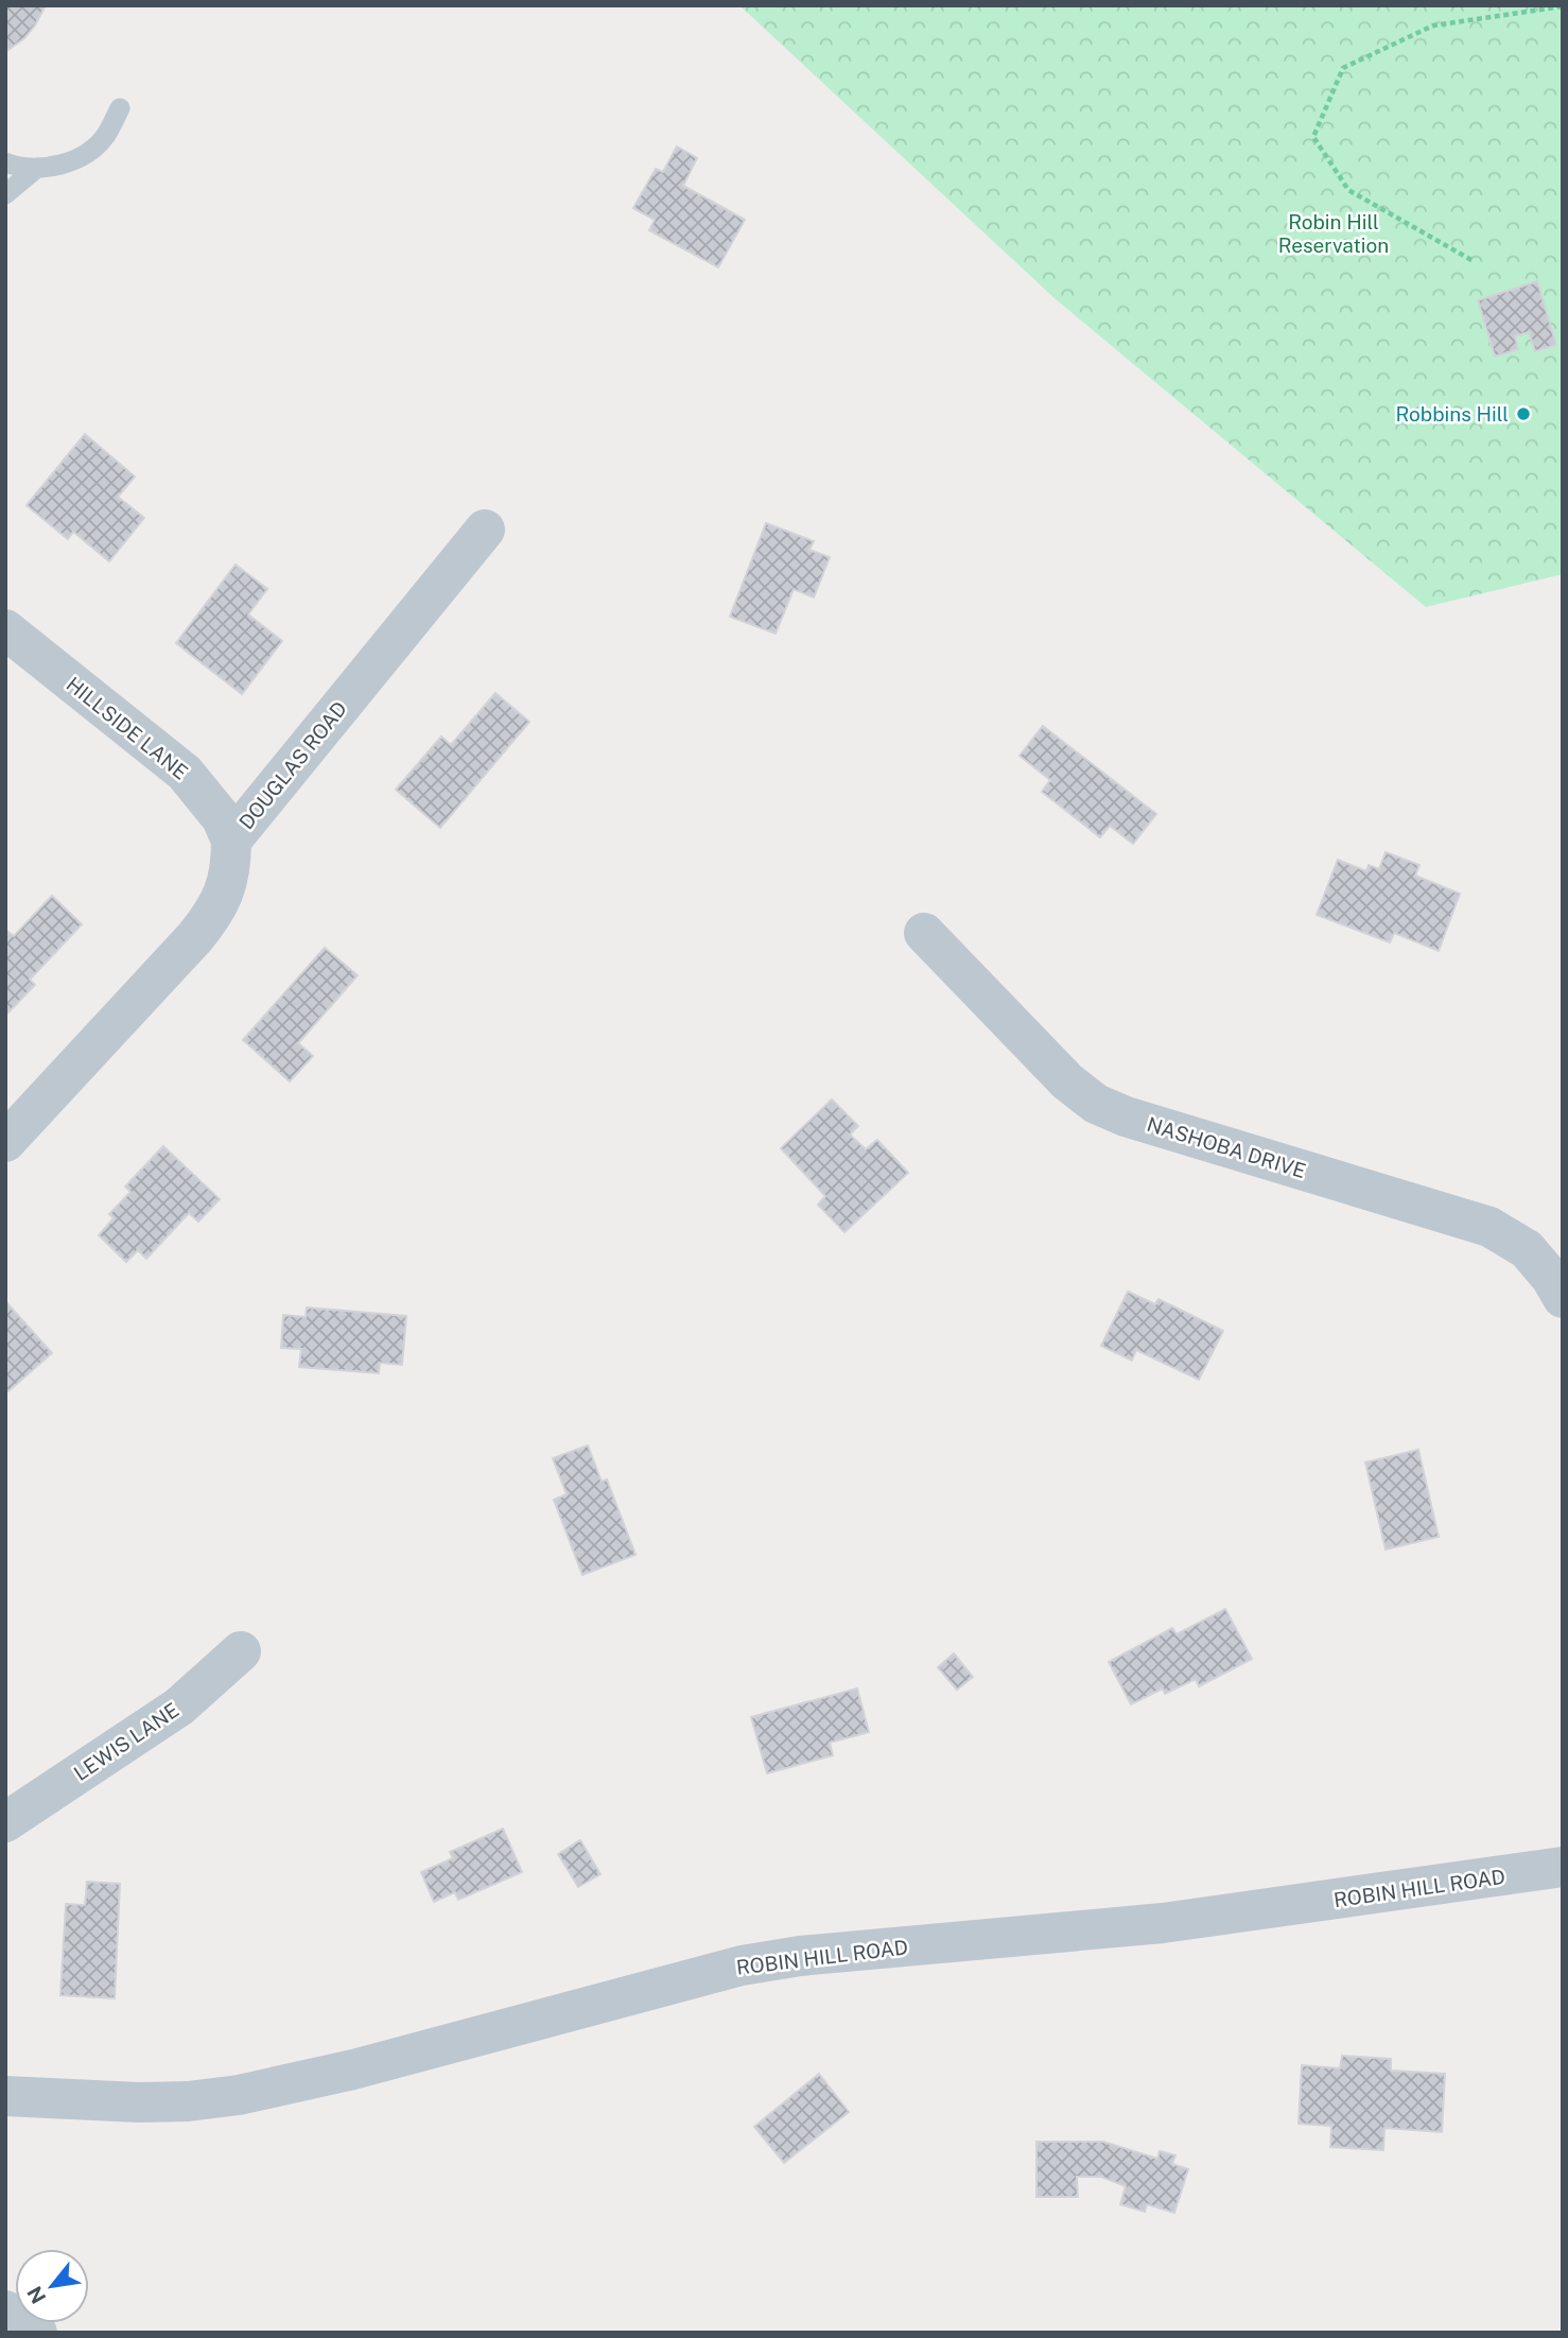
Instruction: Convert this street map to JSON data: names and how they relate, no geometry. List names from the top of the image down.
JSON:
{
  "streets": {
    "street": [
      "HILLSIDE LANE",
      "DOUGLAS ROAD",
      "NASHOBA DRIVE",
      "LEWIS LANE",
      "ROBIN HILL ROAD"
    ]
  },
  "crossings": [
    ["HILLSIDE LANE", "DOUGLAS ROAD"]
  ],
  "parks": ["Robin Hill Reservation"],
  "places": ["Robbins Hill"],
  "north": "bottom left"
}
